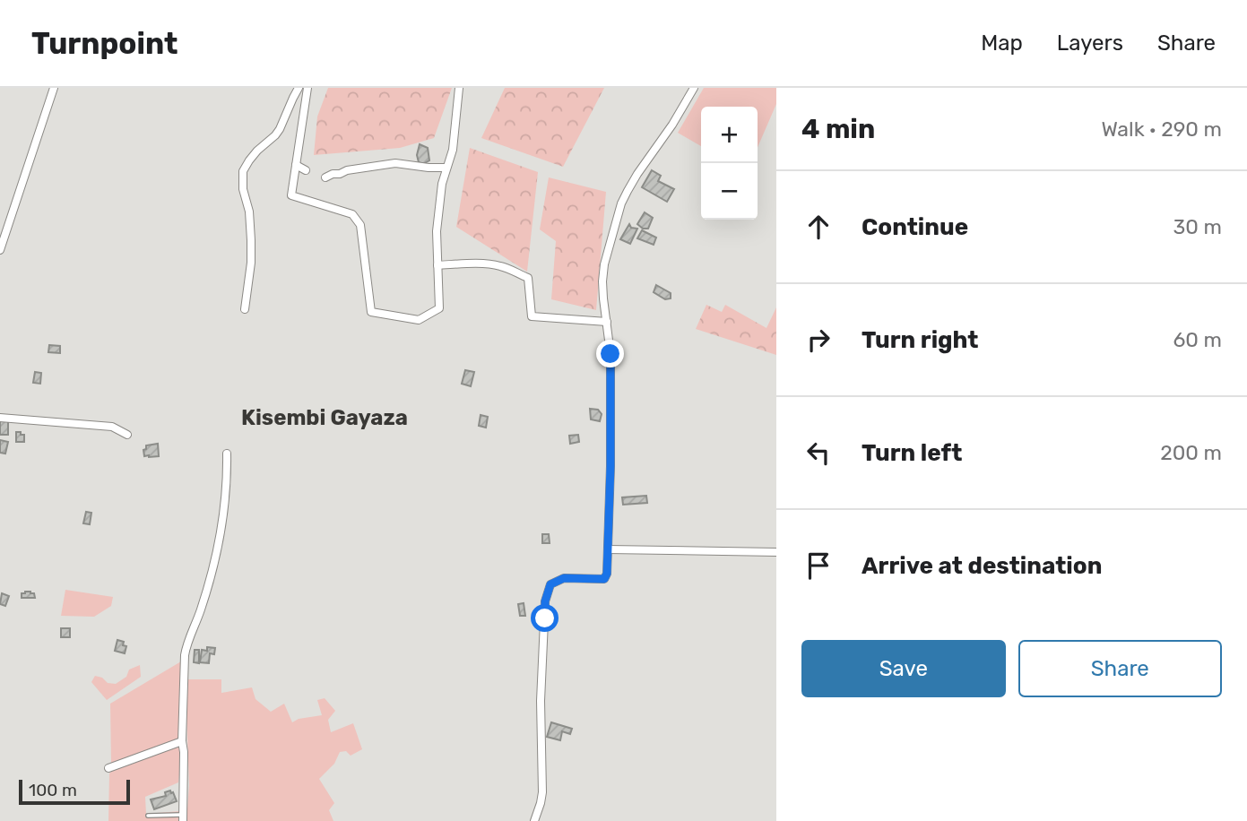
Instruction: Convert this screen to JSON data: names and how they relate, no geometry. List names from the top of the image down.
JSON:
{
  "districts": ["Kisembi Gayaza"],
  "scale_bar": "100 m",
  "page": {
    "header": "Turnpoint",
    "nav": ["Map", "Layers", "Share"],
    "heading": ["4 min", "Walk · 290 m"],
    "map_buttons": ["+", "−"],
    "list": [
      ["Continue", "30 m"],
      ["Turn right", "60 m"],
      ["Turn left", "200 m"],
      "Arrive at destination"
    ],
    "buttons": ["Save", "Share"],
    "scale": "100 m"
  }
}
